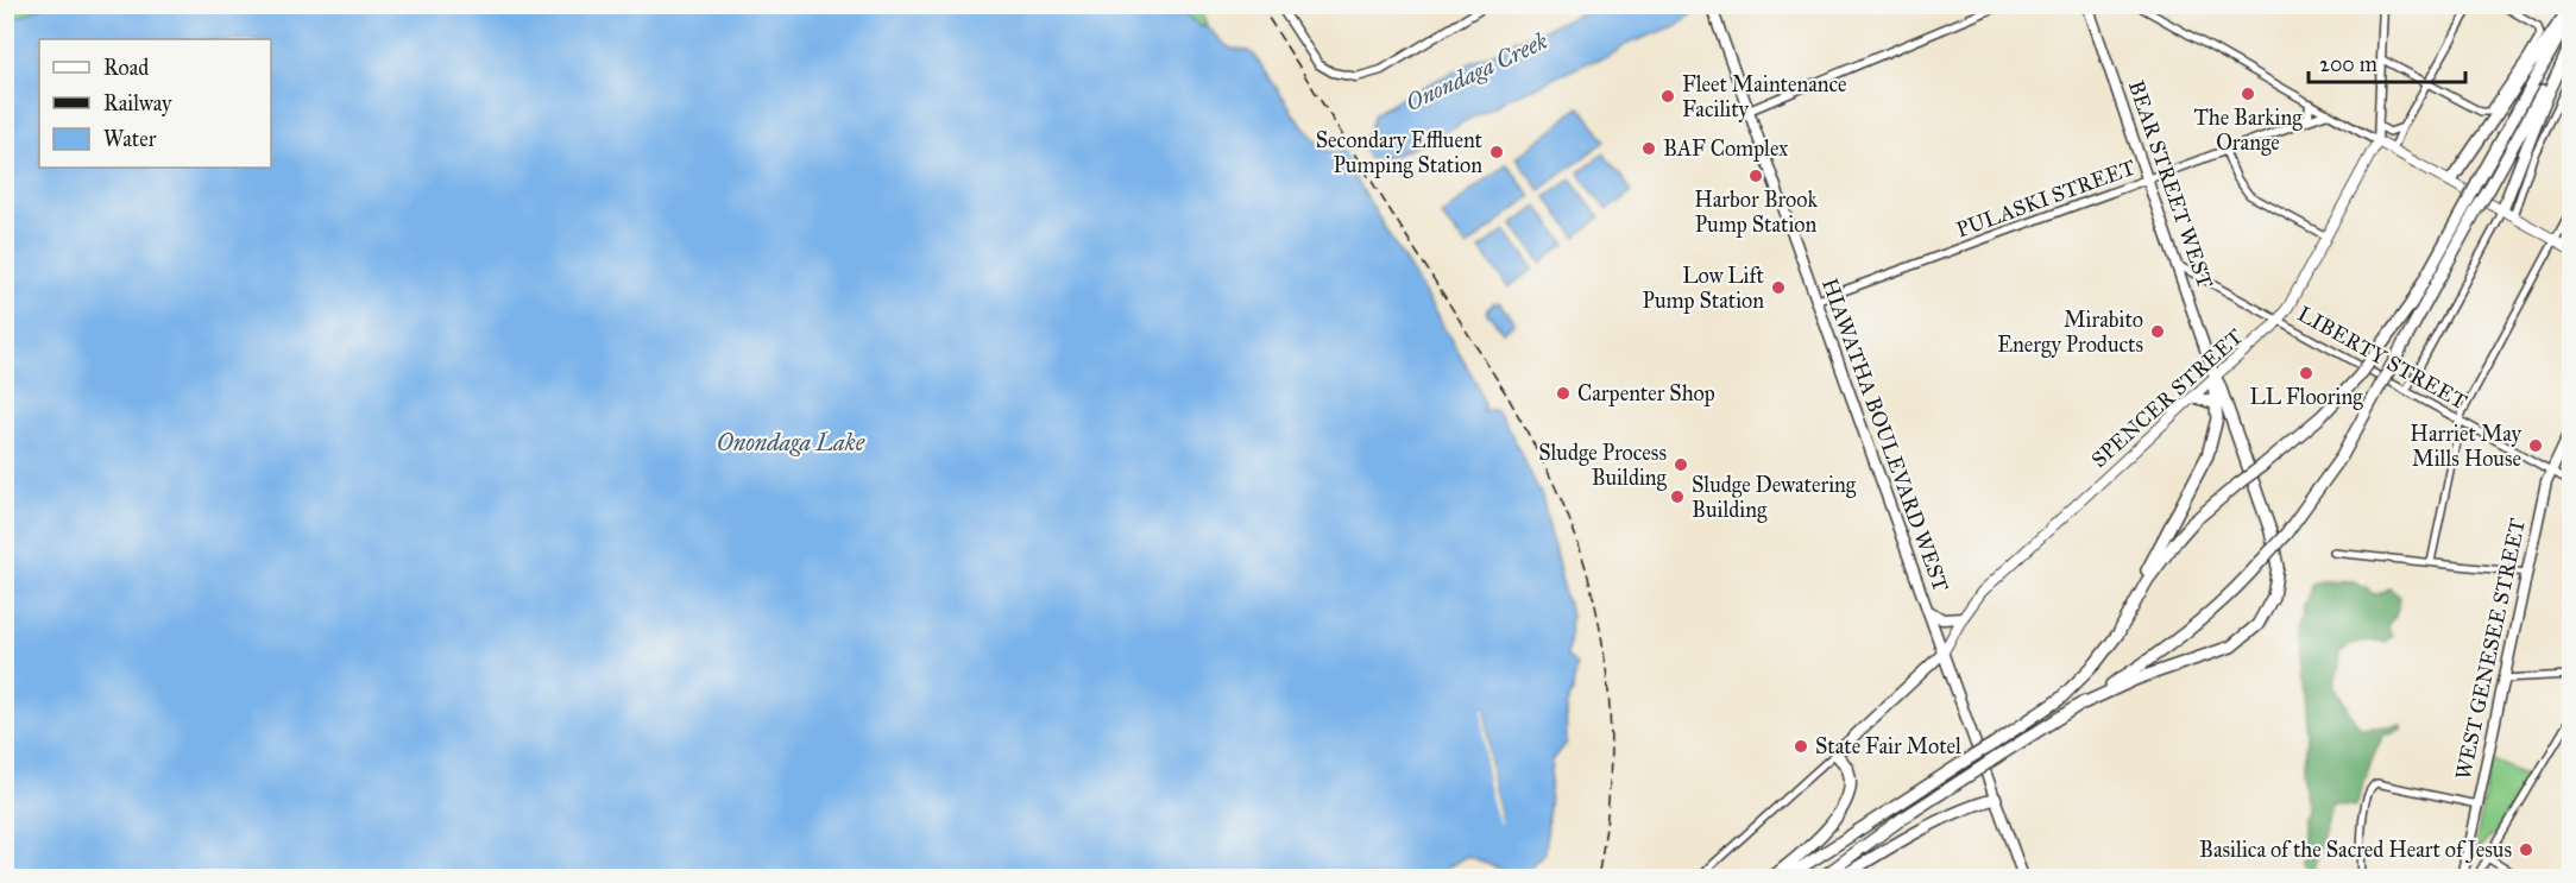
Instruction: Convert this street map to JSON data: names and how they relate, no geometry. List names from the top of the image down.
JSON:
{
  "streets": {
    "main road": [
      "BEAR STREET WEST",
      "SPENCER STREET",
      "HIAWATHA BOULEVARD WEST",
      "WEST GENESEE STREET"
    ],
    "street": ["PULASKI STREET", "LIBERTY STREET"]
  },
  "crossings": [
    ["BEAR STREET WEST", "PULASKI STREET"],
    ["BEAR STREET WEST", "LIBERTY STREET"],
    ["BEAR STREET WEST", "SPENCER STREET"],
    ["PULASKI STREET", "HIAWATHA BOULEVARD WEST"],
    ["LIBERTY STREET", "SPENCER STREET"],
    ["LIBERTY STREET", "WEST GENESEE STREET"],
    ["SPENCER STREET", "HIAWATHA BOULEVARD WEST"]
  ],
  "water": ["Onondaga Creek", "Onondaga Lake"],
  "places": [
    "The Barking Orange",
    "Fleet Maintenance Facility",
    "BAF Complex",
    "Secondary Effluent Pumping Station",
    "Harbor Brook Pump Station",
    "Low Lift Pump Station",
    "Mirabito Energy Products",
    "LL Flooring",
    "Carpenter Shop",
    "Harriet May Mills House",
    "Sludge Process Building",
    "Sludge Dewatering Building",
    "State Fair Motel",
    "Basilica of the Sacred Heart of Jesus"
  ],
  "legend": ["Road", "Railway", "Water"],
  "scale_bar": "200 m"
}
